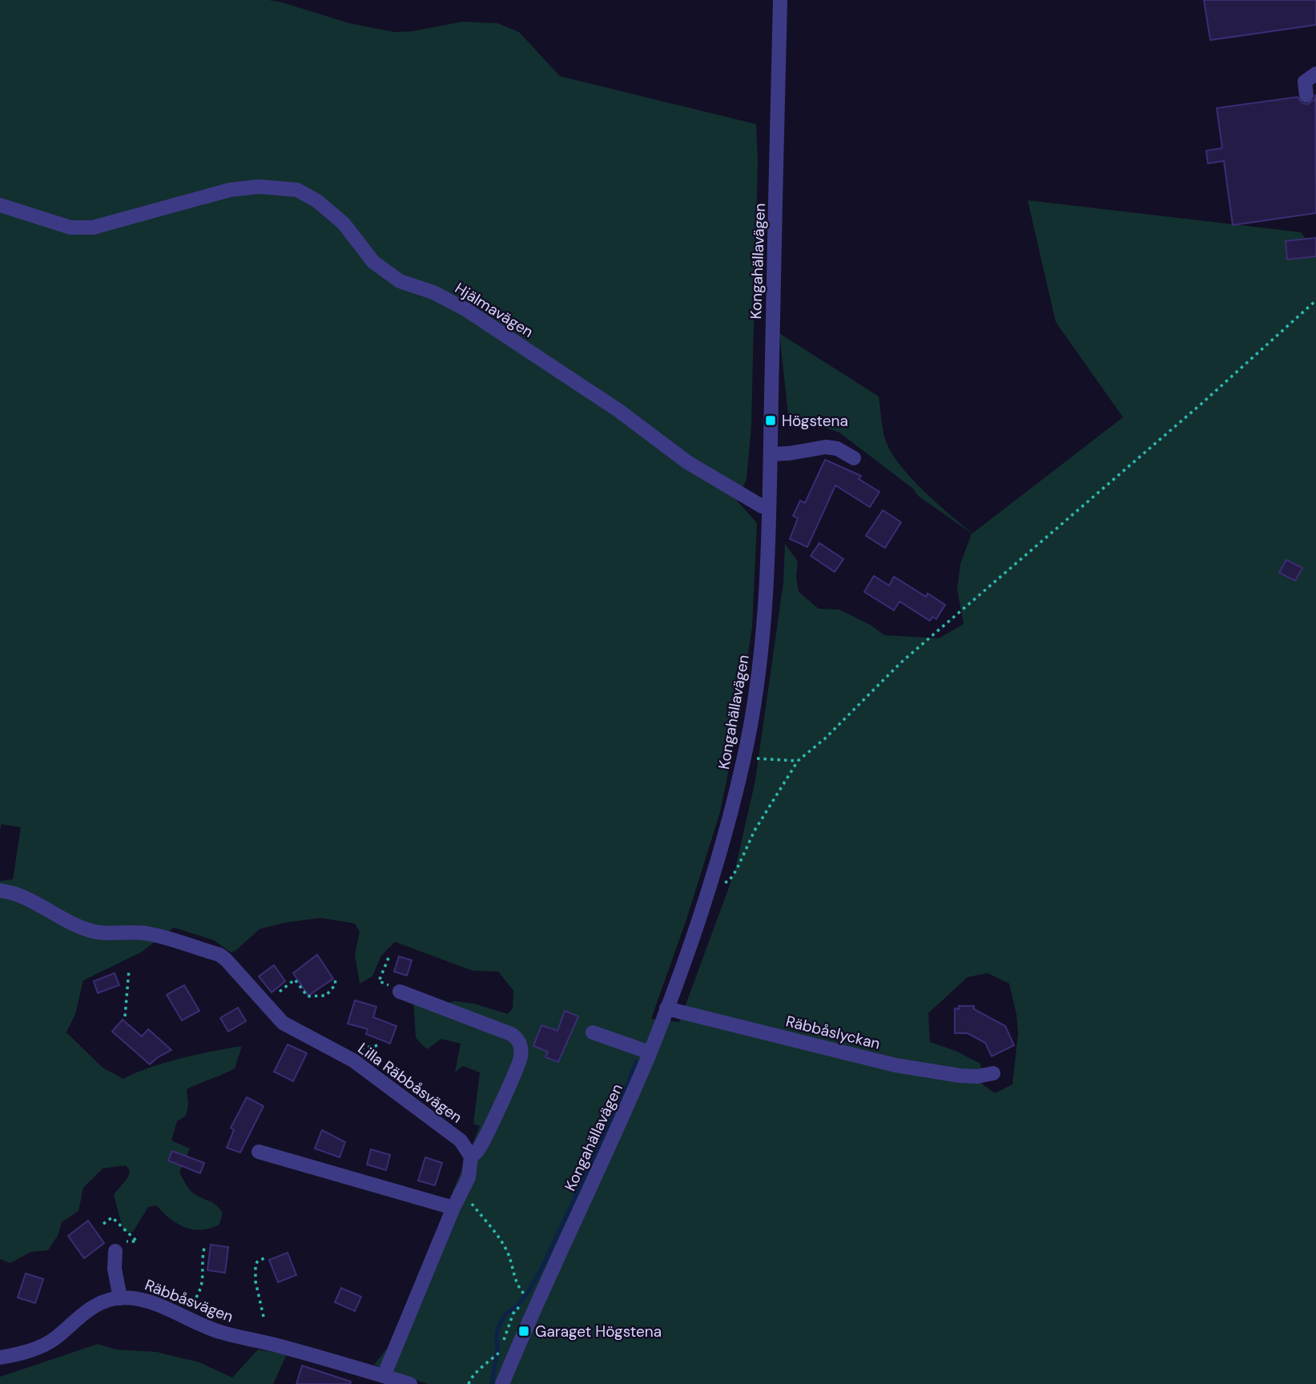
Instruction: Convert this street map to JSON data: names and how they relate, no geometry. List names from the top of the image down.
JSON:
{
  "streets": {
    "street": [
      "Kongahällavägen",
      "Hjälmavägen",
      "Räbbåslyckan",
      "Lilla Räbbåsvägen",
      "Räbbåsvägen"
    ]
  },
  "crossings": [
    ["Kongahällavägen", "Hjälmavägen"],
    ["Kongahällavägen", "Räbbåslyckan"]
  ],
  "places": {
    "transit": ["Högstena", "Garaget Högstena"]
  }
}
